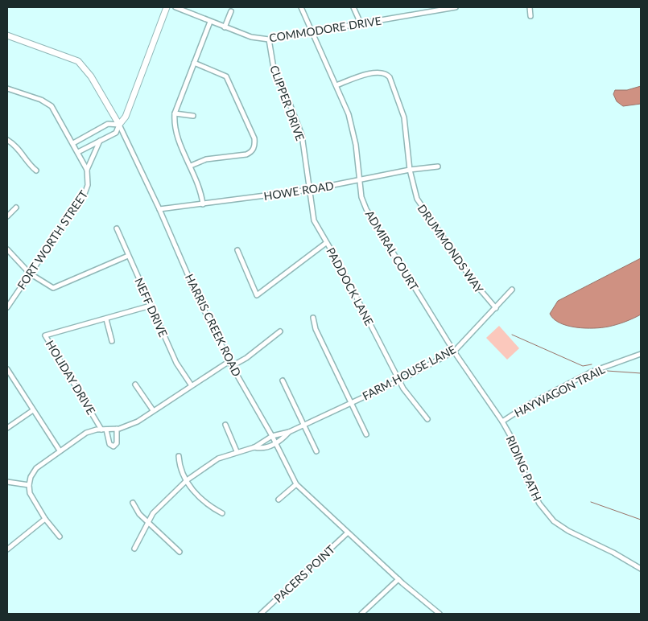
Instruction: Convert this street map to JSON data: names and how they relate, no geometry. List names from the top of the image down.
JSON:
{
  "streets": {
    "street": [
      "COMMODORE DRIVE",
      "CLIPPER DRIVE",
      "HOWE ROAD",
      "FORT WORTH STREET",
      "DRUMMONDS WAY",
      "ADMIRAL COURT",
      "PADDOCK LANE",
      "NEFF DRIVE",
      "HARRIS CREEK ROAD",
      "FARM HOUSE LANE",
      "HOLIDAY DRIVE",
      "HAYWAGON TRAIL",
      "RIDING PATH",
      "PACERS POINT"
    ]
  },
  "crossings": [
    ["COMMODORE DRIVE", "CLIPPER DRIVE"],
    ["COMMODORE DRIVE", "ADMIRAL COURT"],
    ["CLIPPER DRIVE", "HOWE ROAD"],
    ["CLIPPER DRIVE", "PADDOCK LANE"],
    ["HOWE ROAD", "DRUMMONDS WAY"],
    ["HOWE ROAD", "ADMIRAL COURT"],
    ["HOWE ROAD", "PADDOCK LANE"],
    ["HOWE ROAD", "HARRIS CREEK ROAD"],
    ["DRUMMONDS WAY", "ADMIRAL COURT"],
    ["DRUMMONDS WAY", "FARM HOUSE LANE"],
    ["ADMIRAL COURT", "FARM HOUSE LANE"],
    ["ADMIRAL COURT", "RIDING PATH"],
    ["PADDOCK LANE", "FARM HOUSE LANE"],
    ["NEFF DRIVE", "HOLIDAY DRIVE"],
    ["HARRIS CREEK ROAD", "FARM HOUSE LANE"],
    ["HARRIS CREEK ROAD", "PACERS POINT"],
    ["FARM HOUSE LANE", "RIDING PATH"],
    ["HAYWAGON TRAIL", "RIDING PATH"]
  ]
}
